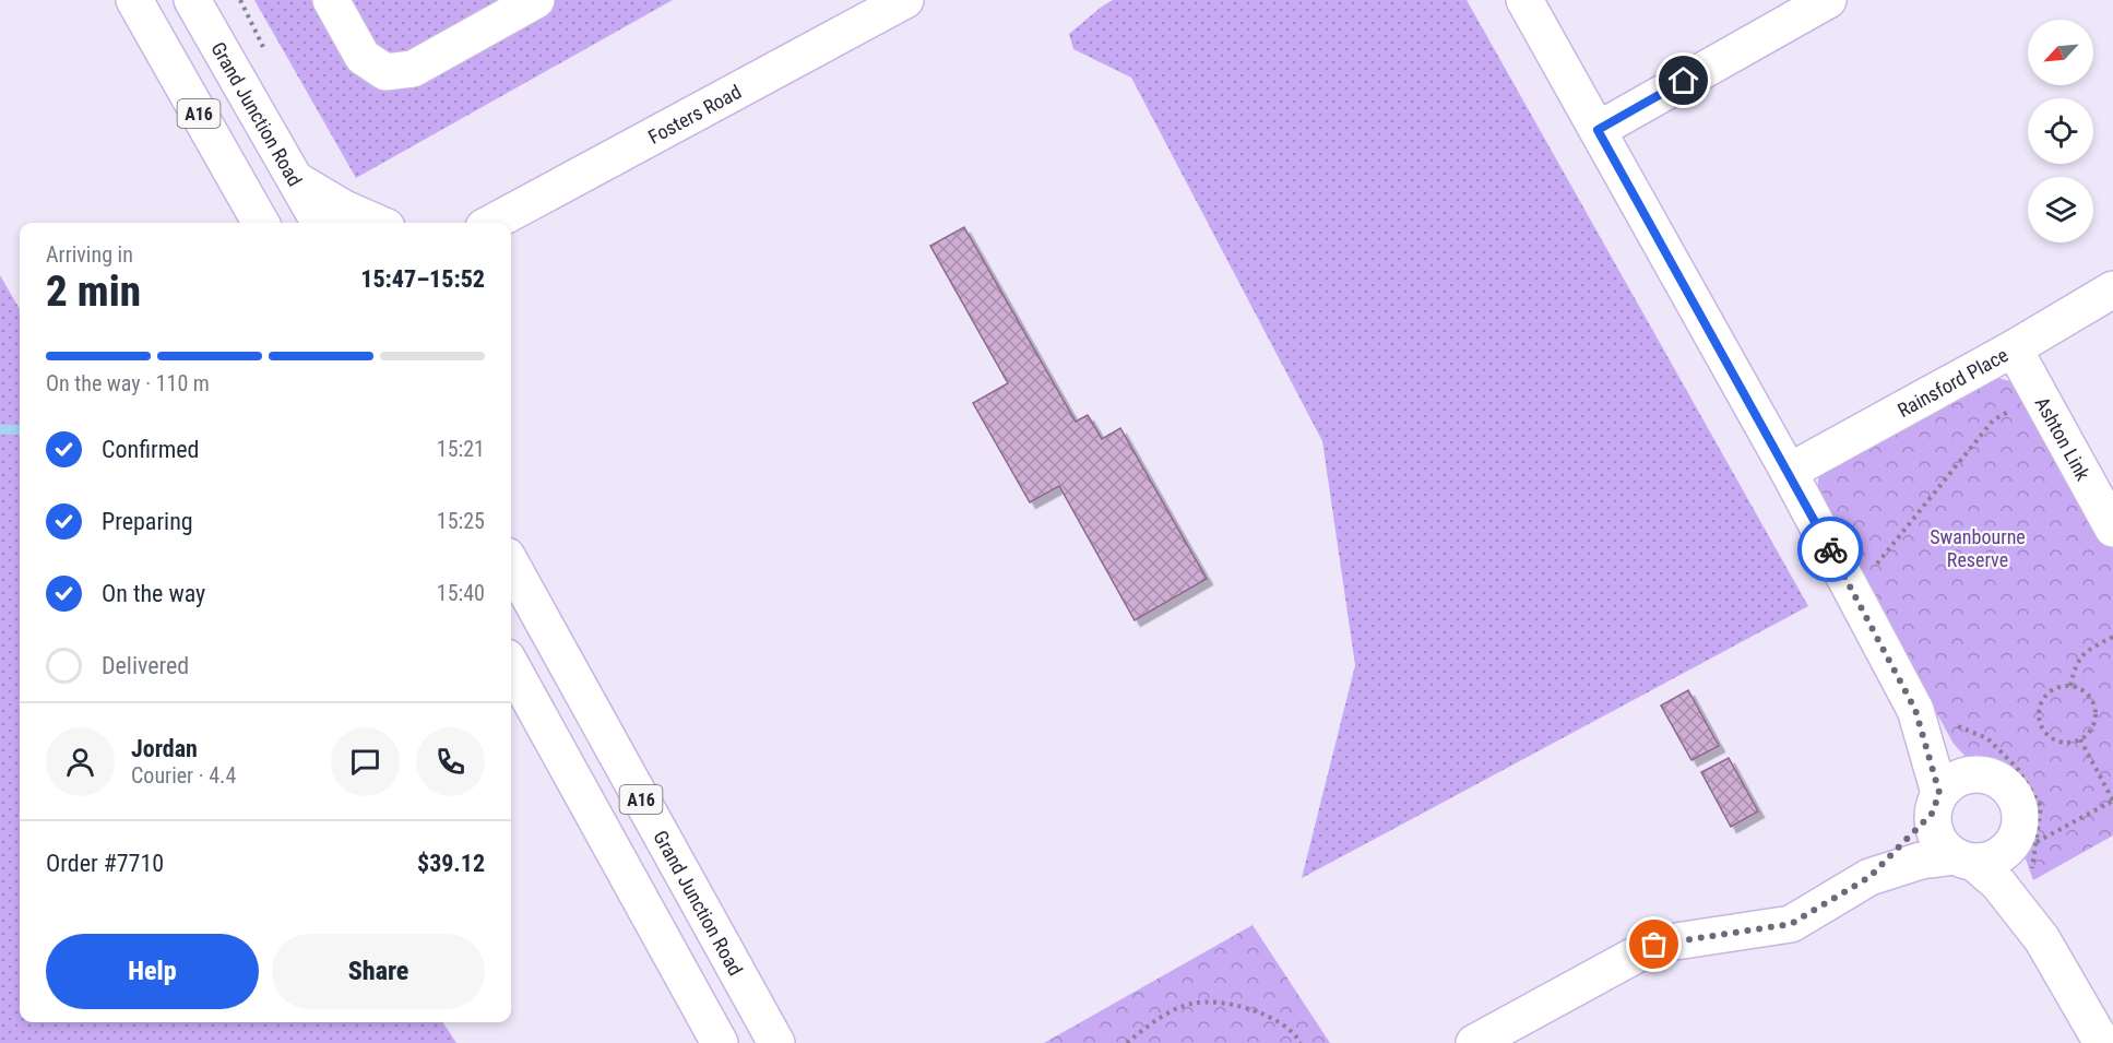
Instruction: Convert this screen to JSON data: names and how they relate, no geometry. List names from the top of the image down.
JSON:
{
  "streets": {
    "main road": [
      "A16",
      "Grand Junction Road",
      "Fosters Road",
      "Rainsford Place",
      "Ashton Link"
    ]
  },
  "crossings": [
    ["Rainsford Place", "Ashton Link"]
  ],
  "parks": ["Swanbourne Reserve"],
  "north": "bottom left",
  "page": {
    "heading": ["2 min", "Arriving in", "15:47–15:52"],
    "panel": [
      "Jordan",
      "Courier · 4.4",
      "Order #7710",
      "$39.12"
    ],
    "bar": "On the way · 110 m",
    "list": [
      ["Confirmed", "15:21"],
      ["Preparing", "15:25"],
      ["On the way", "15:40"],
      "Delivered"
    ],
    "buttons": ["Help", "Share"]
  }
}
